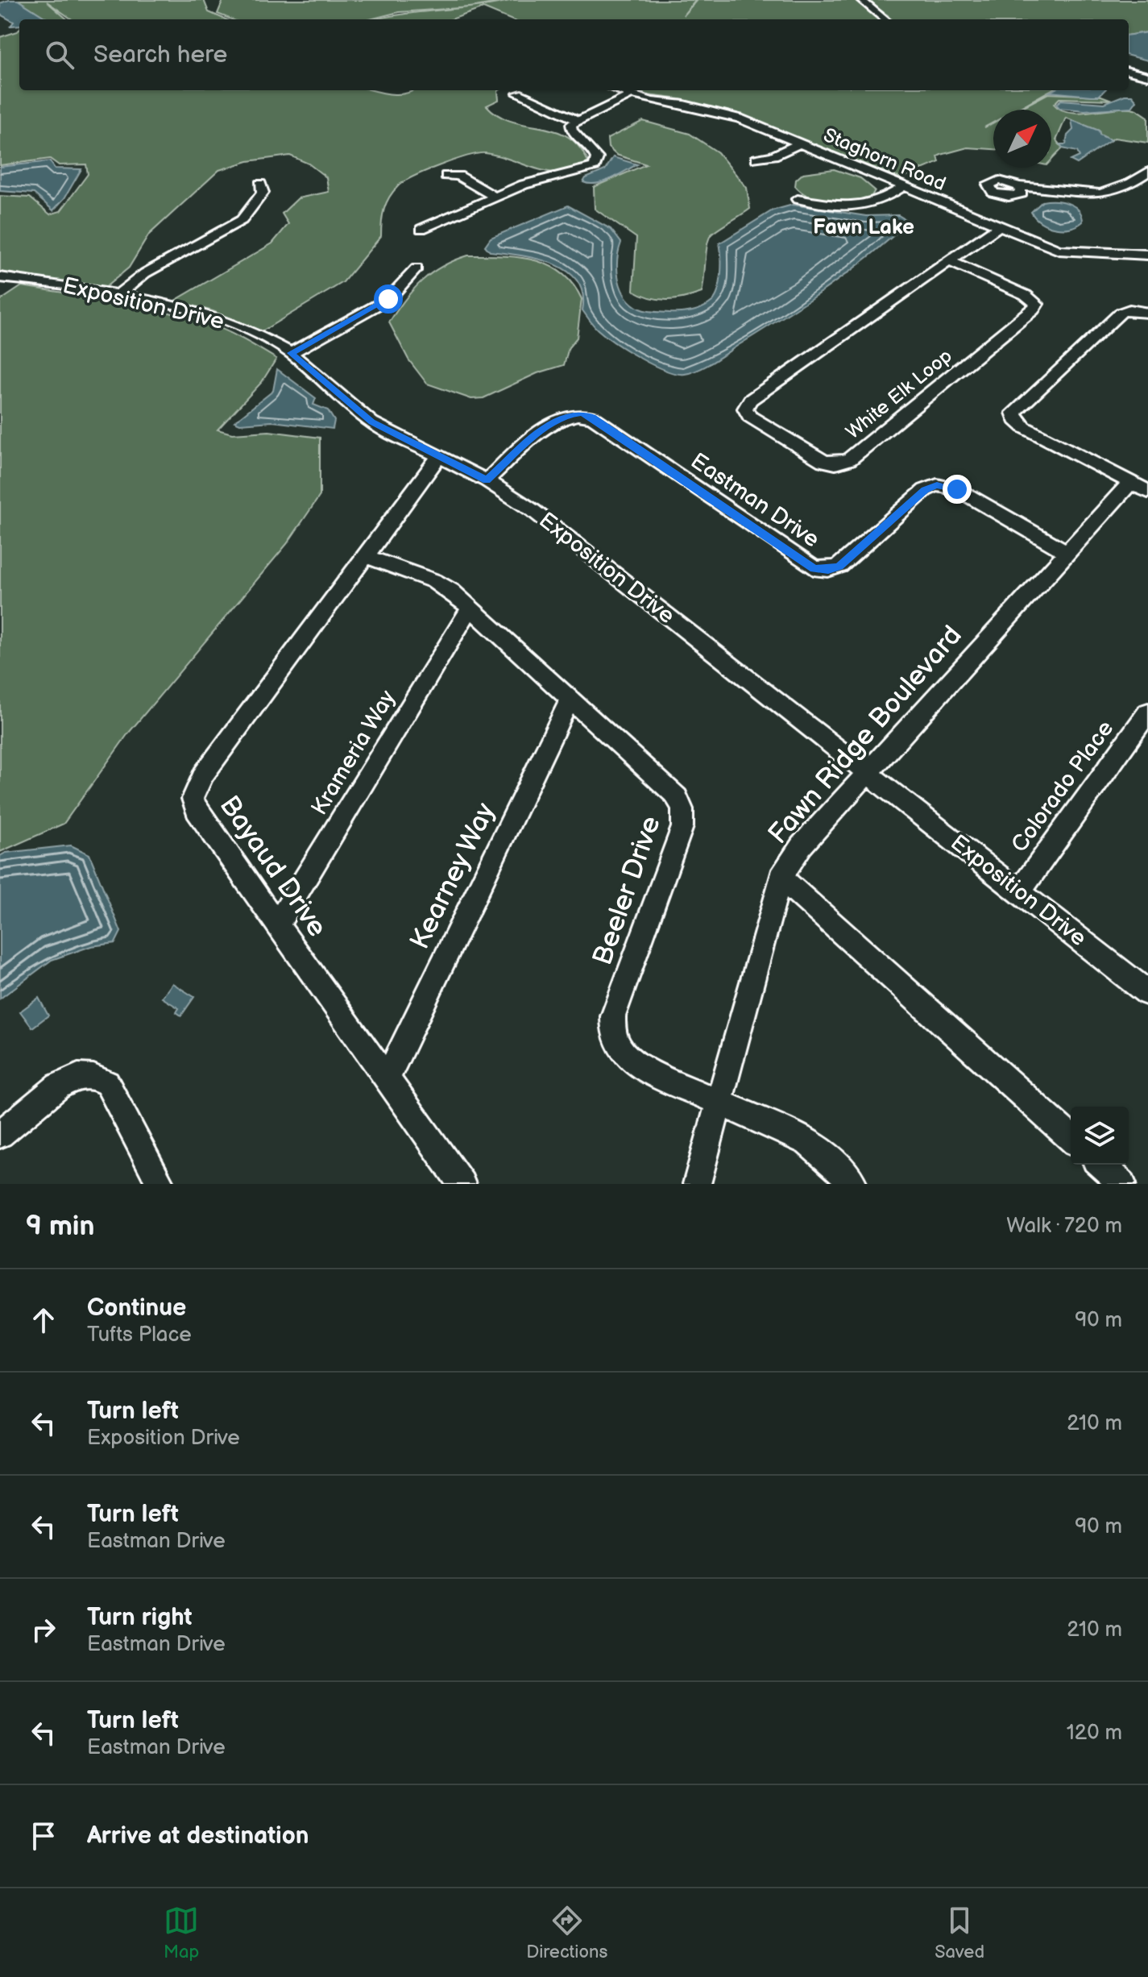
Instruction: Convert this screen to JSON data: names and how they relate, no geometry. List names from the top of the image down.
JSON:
{
  "streets": {
    "street": [
      "Staghorn Road",
      "Exposition Drive",
      "White Elk Loop",
      "Eastman Drive",
      "Fawn Ridge Boulevard",
      "Krameria Way",
      "Colorado Place",
      "Bayaud Drive",
      "Kearney Way",
      "Beeler Drive"
    ]
  },
  "crossings": [
    ["Staghorn Road", "White Elk Loop"],
    ["Exposition Drive", "Eastman Drive"],
    ["Exposition Drive", "Fawn Ridge Boulevard"],
    ["Exposition Drive", "Colorado Place"],
    ["Exposition Drive", "Bayaud Drive"],
    ["Eastman Drive", "Fawn Ridge Boulevard"],
    ["Fawn Ridge Boulevard", "Beeler Drive"],
    ["Krameria Way", "Bayaud Drive"],
    ["Krameria Way", "Beeler Drive"],
    ["Bayaud Drive", "Kearney Way"],
    ["Bayaud Drive", "Beeler Drive"],
    ["Kearney Way", "Beeler Drive"]
  ],
  "districts": ["Fawn Lake"],
  "north": "top right",
  "page": {
    "search": "Search here",
    "heading": ["9 min", "Walk · 720 m"],
    "list": [
      ["Continue", "Tufts Place", "90 m"],
      ["Turn left", "Exposition Drive", "210 m"],
      ["Turn left", "Eastman Drive", "90 m"],
      ["Turn right", "Eastman Drive", "210 m"],
      ["Turn left", "Eastman Drive", "120 m"],
      "Arrive at destination"
    ],
    "nav": ["Map", "Directions", "Saved"]
  }
}
